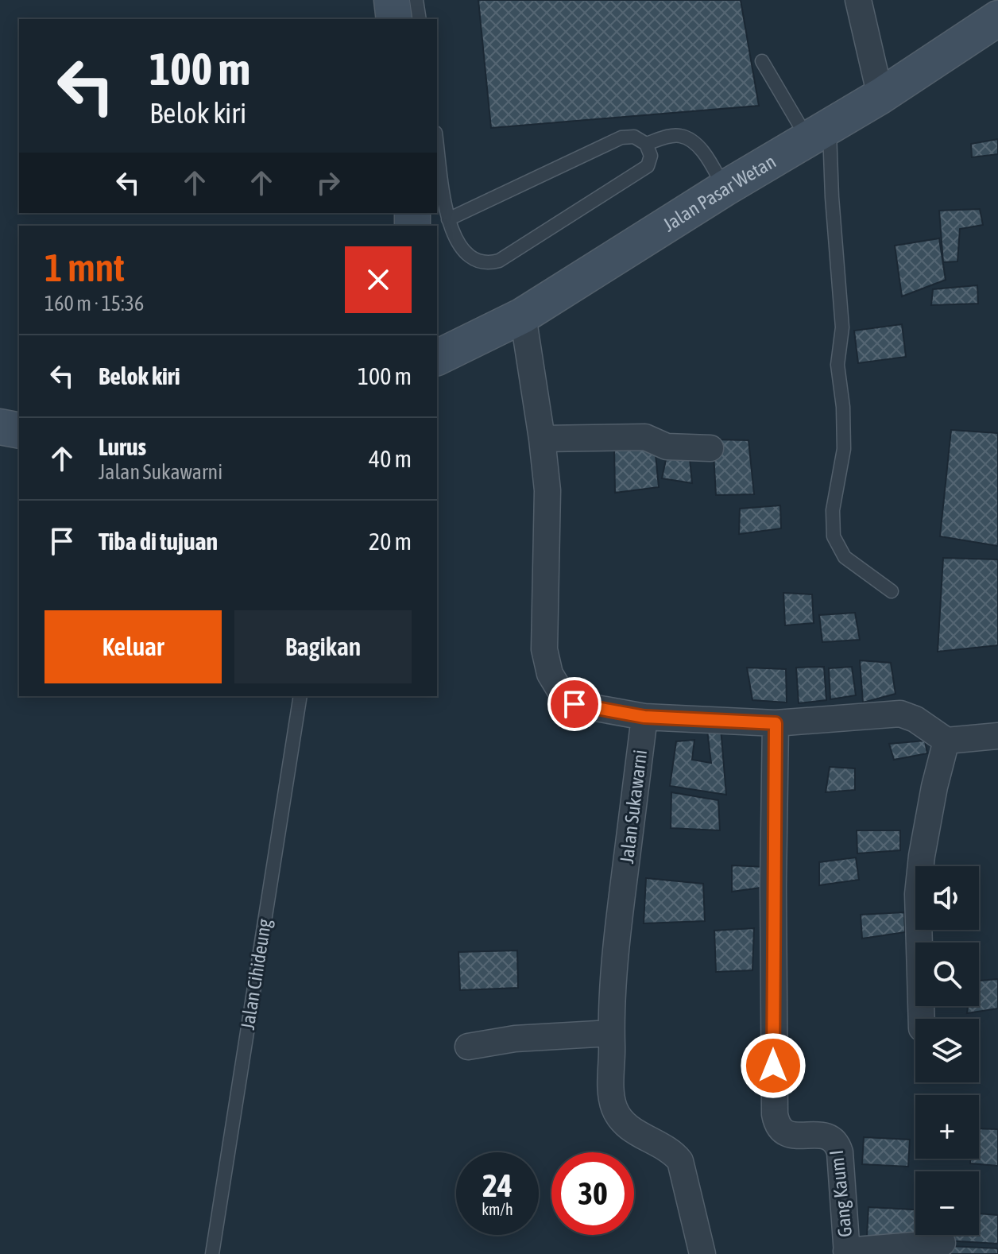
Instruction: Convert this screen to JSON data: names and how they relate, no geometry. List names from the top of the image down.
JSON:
{
  "streets": {
    "main road": ["Jalan Pasar Wetan"],
    "street": ["Jalan Sukawarni", "Gang Kaum I"],
    "lane": ["Jalan Cihideung"]
  },
  "page": {
    "turn": ["100 m", "Belok kiri"],
    "heading": ["1 mnt", "160 m · 15:36"],
    "list": [
      {
        "name": "Belok kiri",
        "value": "100 m"
      },
      {
        "name": "Lurus",
        "note": "Jalan Sukawarni",
        "value": "40 m"
      },
      {
        "name": "Tiba di tujuan",
        "value": "20 m"
      }
    ],
    "buttons": ["Keluar", "Bagikan"],
    "map_buttons": ["+", "−"],
    "speed": "24 km/h",
    "limit": "30"
  }
}
